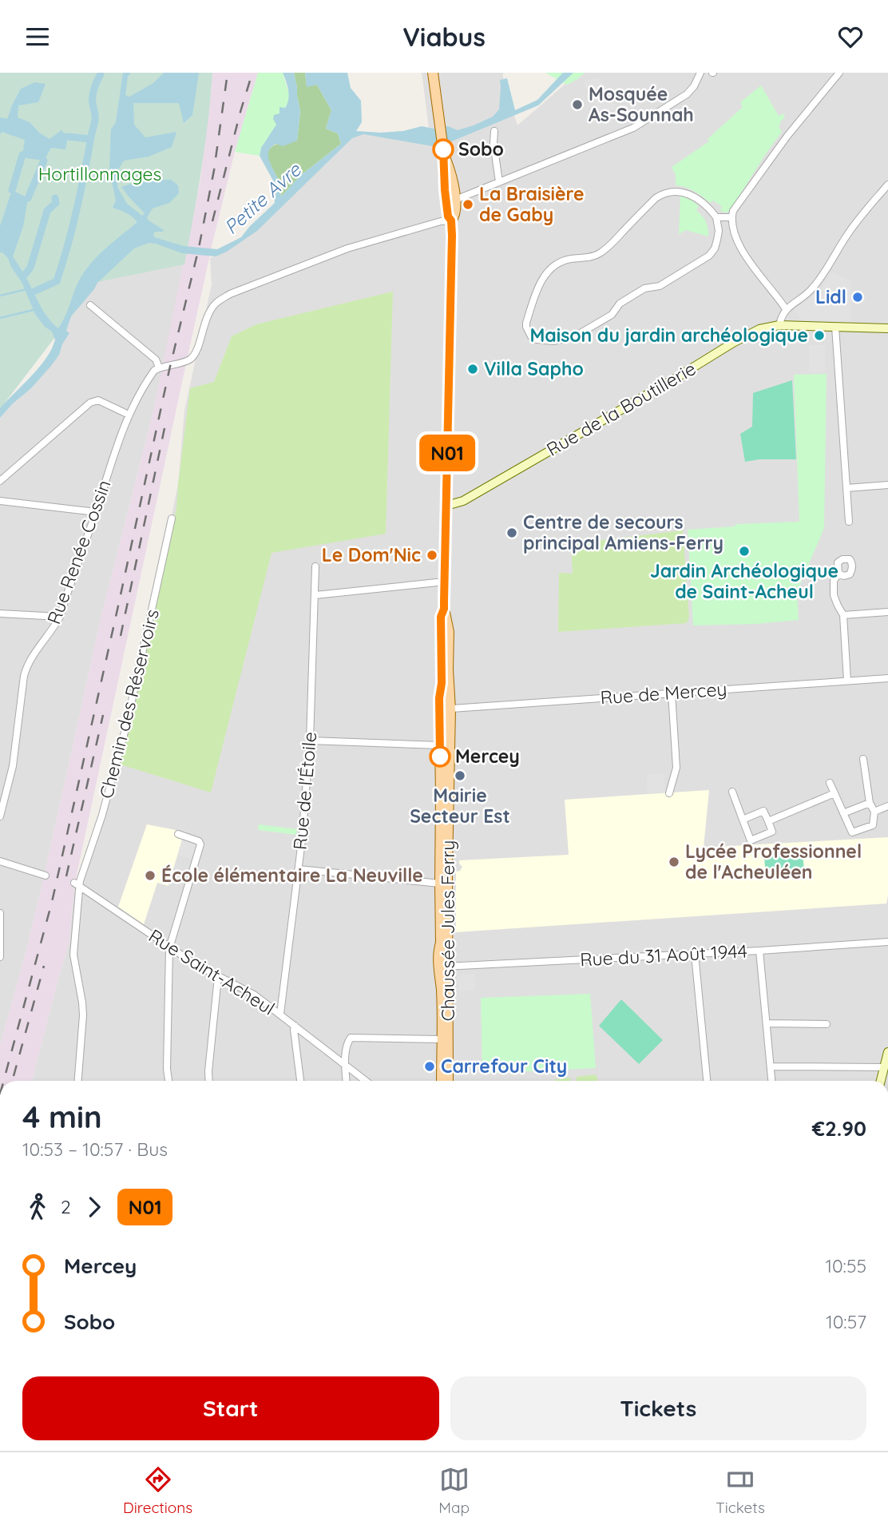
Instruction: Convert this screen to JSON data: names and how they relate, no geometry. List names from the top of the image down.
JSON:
{
  "streets": {
    "main road": ["Chaussée Jules Ferry"],
    "street": [
      "Rue de la Boutillerie",
      "Rue Renée Cossin",
      "Rue de Mercey",
      "Chemin des Réservoirs",
      "Rue de l'Étoile",
      "Rue du 31 Août 1944",
      "Rue Saint-Acheul"
    ]
  },
  "crossings": [
    ["Rue de la Boutillerie", "Chaussée Jules Ferry"],
    ["Rue de Mercey", "Chaussée Jules Ferry"],
    ["Chemin des Réservoirs", "Rue Saint-Acheul"],
    ["Rue de l'Étoile", "Rue Saint-Acheul"],
    ["Chaussée Jules Ferry", "Rue du 31 Août 1944"]
  ],
  "water": ["Petite Avre"],
  "parks": ["Hortillonnages"],
  "places": [
    "Mosquée As-Sounnah",
    "Sobo",
    "La Braisière de Gaby",
    "Lidl",
    "Maison du jardin archéologique",
    "Villa Sapho",
    "Centre de secours principal Amiens-Ferry",
    "Jardin Archéologique de Saint-Acheul",
    "Le Dom'Nic",
    "Mercey",
    "Mairie Secteur Est",
    "Lycée Professionnel de l'Acheuléen",
    "École élémentaire La Neuville",
    "Carrefour City"
  ],
  "lines": ["bus line N01"],
  "page": {
    "header": "Viabus",
    "on_map": "N01",
    "heading": ["4 min", "10:53 – 10:57 · Bus", "€2.90"],
    "legs": ["2", "N01"],
    "list": [
      {
        "name": "Mercey",
        "value": "10:55"
      },
      {
        "name": "Sobo",
        "value": "10:57"
      }
    ],
    "buttons": ["Start", "Tickets"],
    "tabs": ["Directions", "Map", "Tickets"]
  }
}
